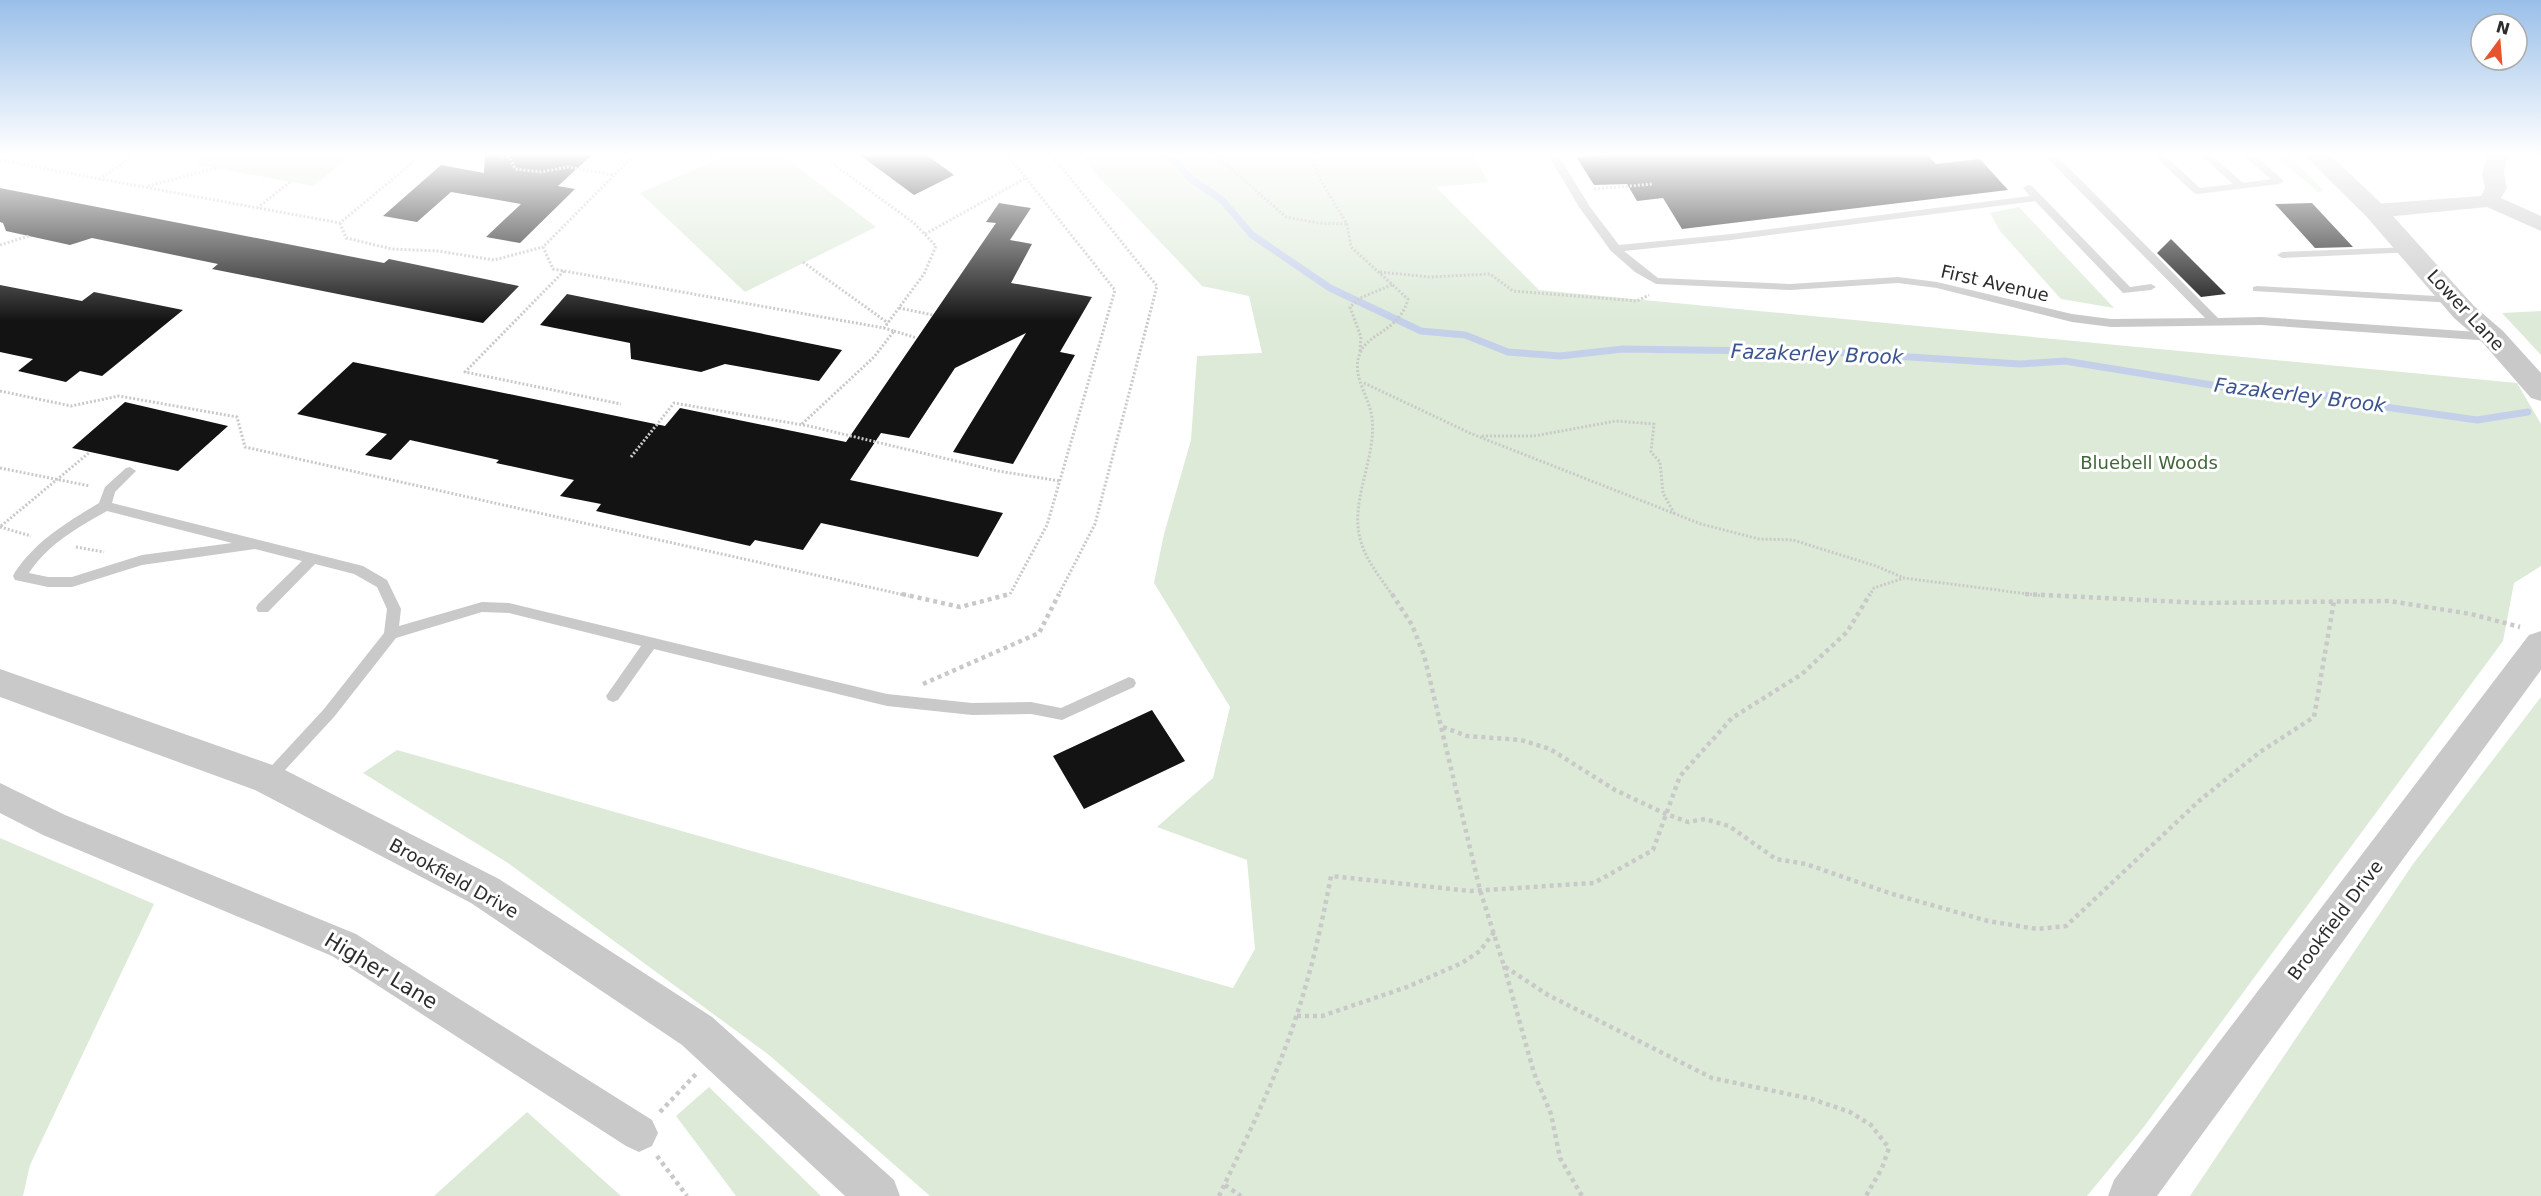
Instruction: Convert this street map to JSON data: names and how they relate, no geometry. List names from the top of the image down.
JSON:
{
  "streets": {
    "street": ["Lower Lane", "Brookfield Drive", "Higher Lane"],
    "lane": ["First Avenue"]
  },
  "crossings": [
    ["First Avenue", "Lower Lane"]
  ],
  "water": ["Fazakerley Brook"],
  "parks": ["Bluebell Woods"],
  "north": "top"
}
